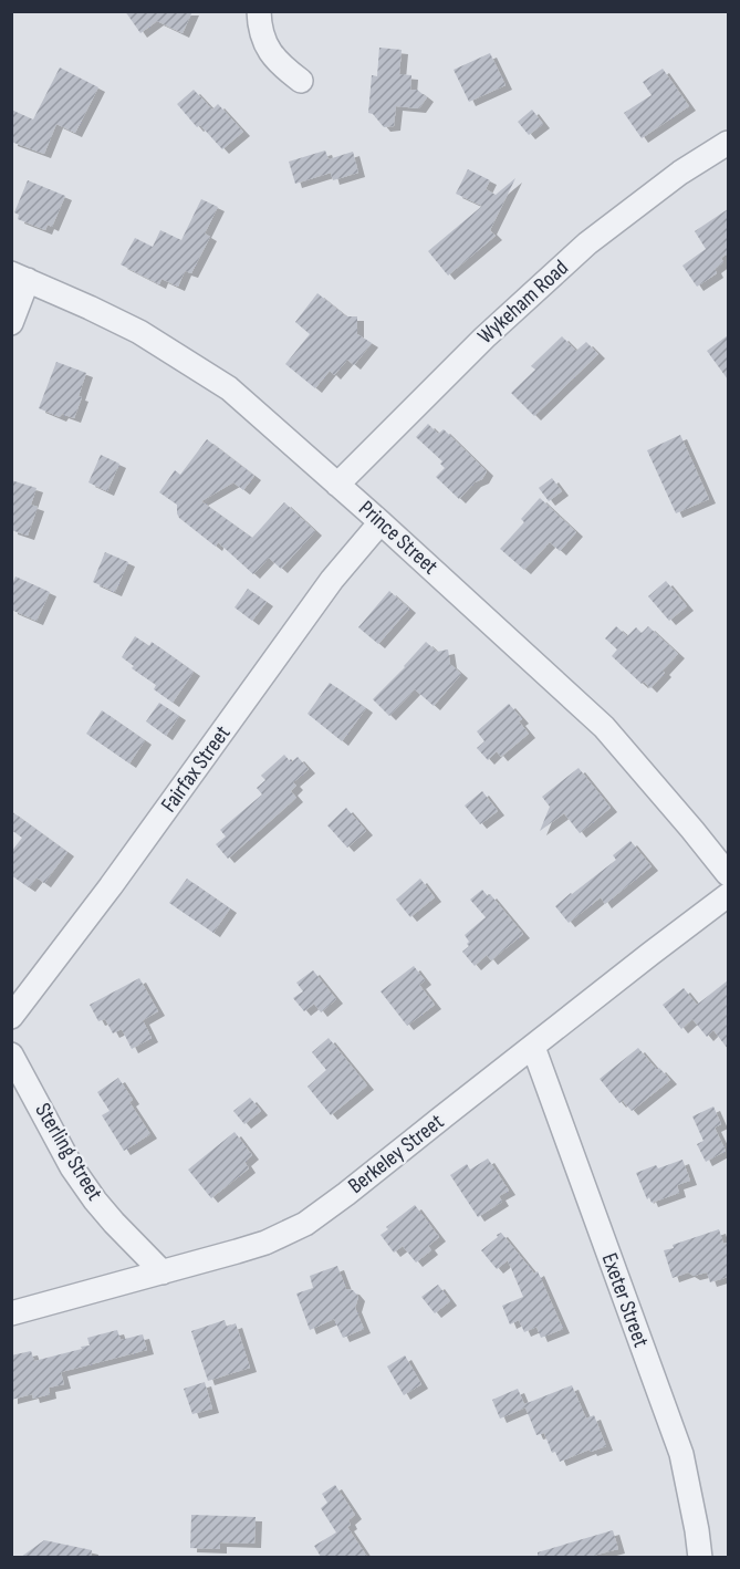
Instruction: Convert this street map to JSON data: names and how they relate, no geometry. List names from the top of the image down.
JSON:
{
  "streets": {
    "street": [
      "Wykeham Road",
      "Prince Street",
      "Fairfax Street",
      "Sterling Street",
      "Berkeley Street",
      "Exeter Street"
    ]
  },
  "crossings": [
    ["Wykeham Road", "Prince Street"],
    ["Prince Street", "Fairfax Street"],
    ["Sterling Street", "Berkeley Street"],
    ["Berkeley Street", "Exeter Street"]
  ]
}
